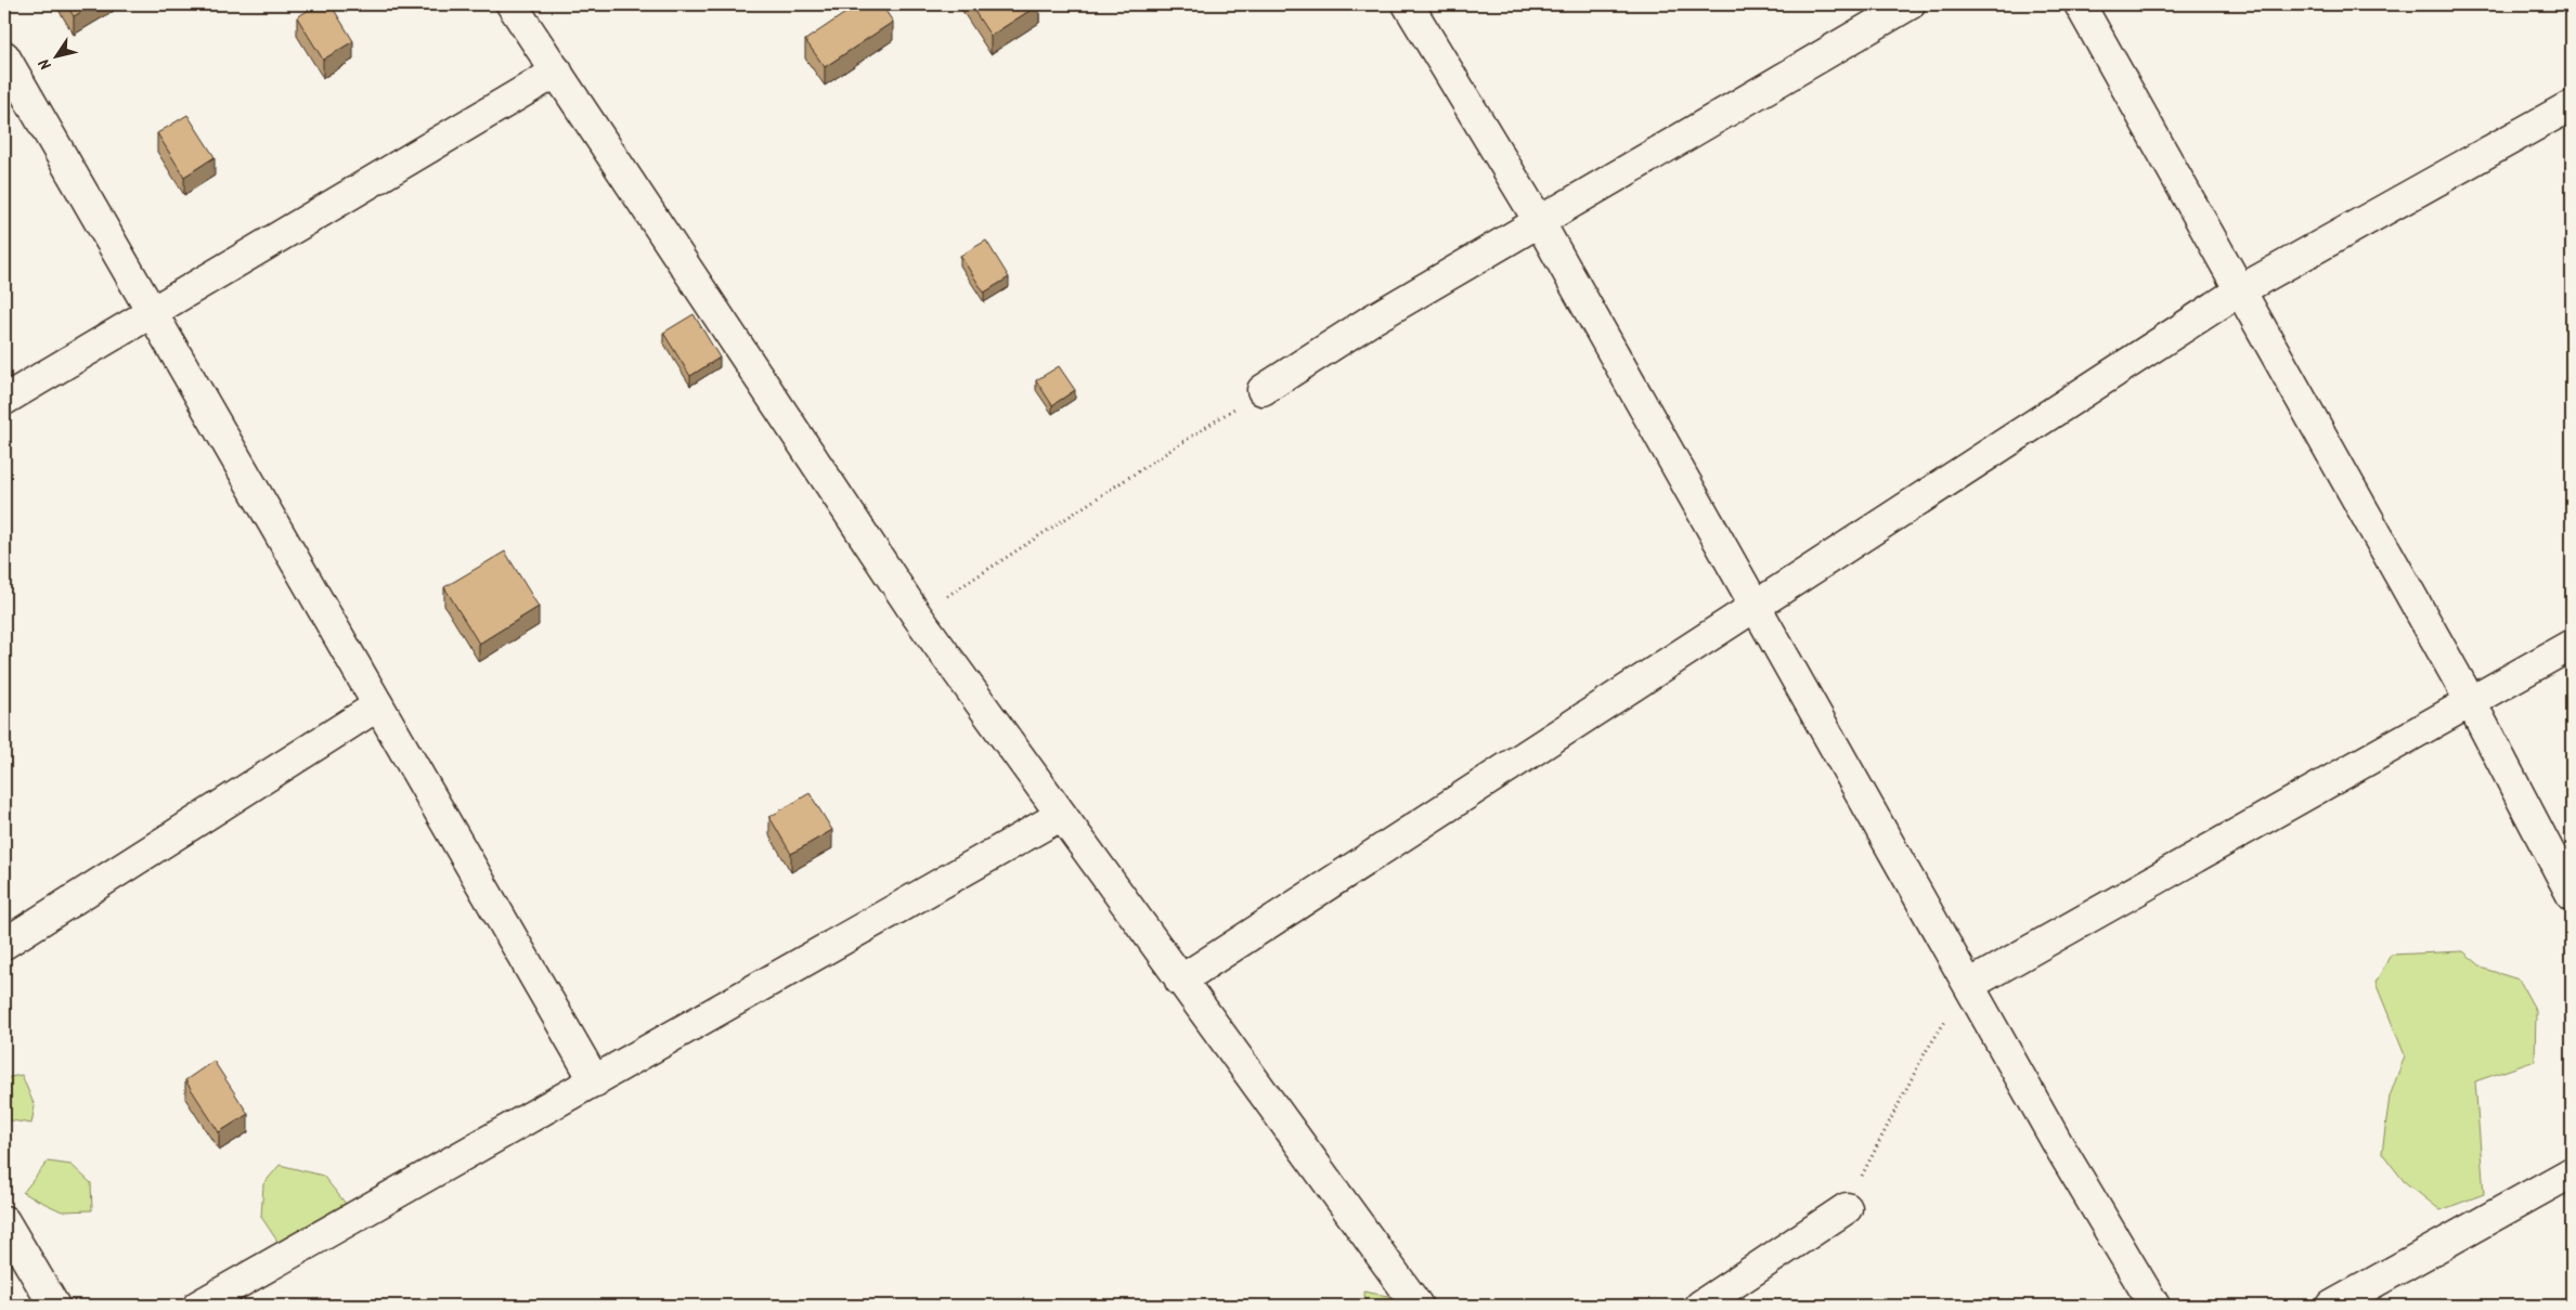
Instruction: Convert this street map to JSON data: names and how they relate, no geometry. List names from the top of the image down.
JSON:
{
  "north": "bottom left"
}
